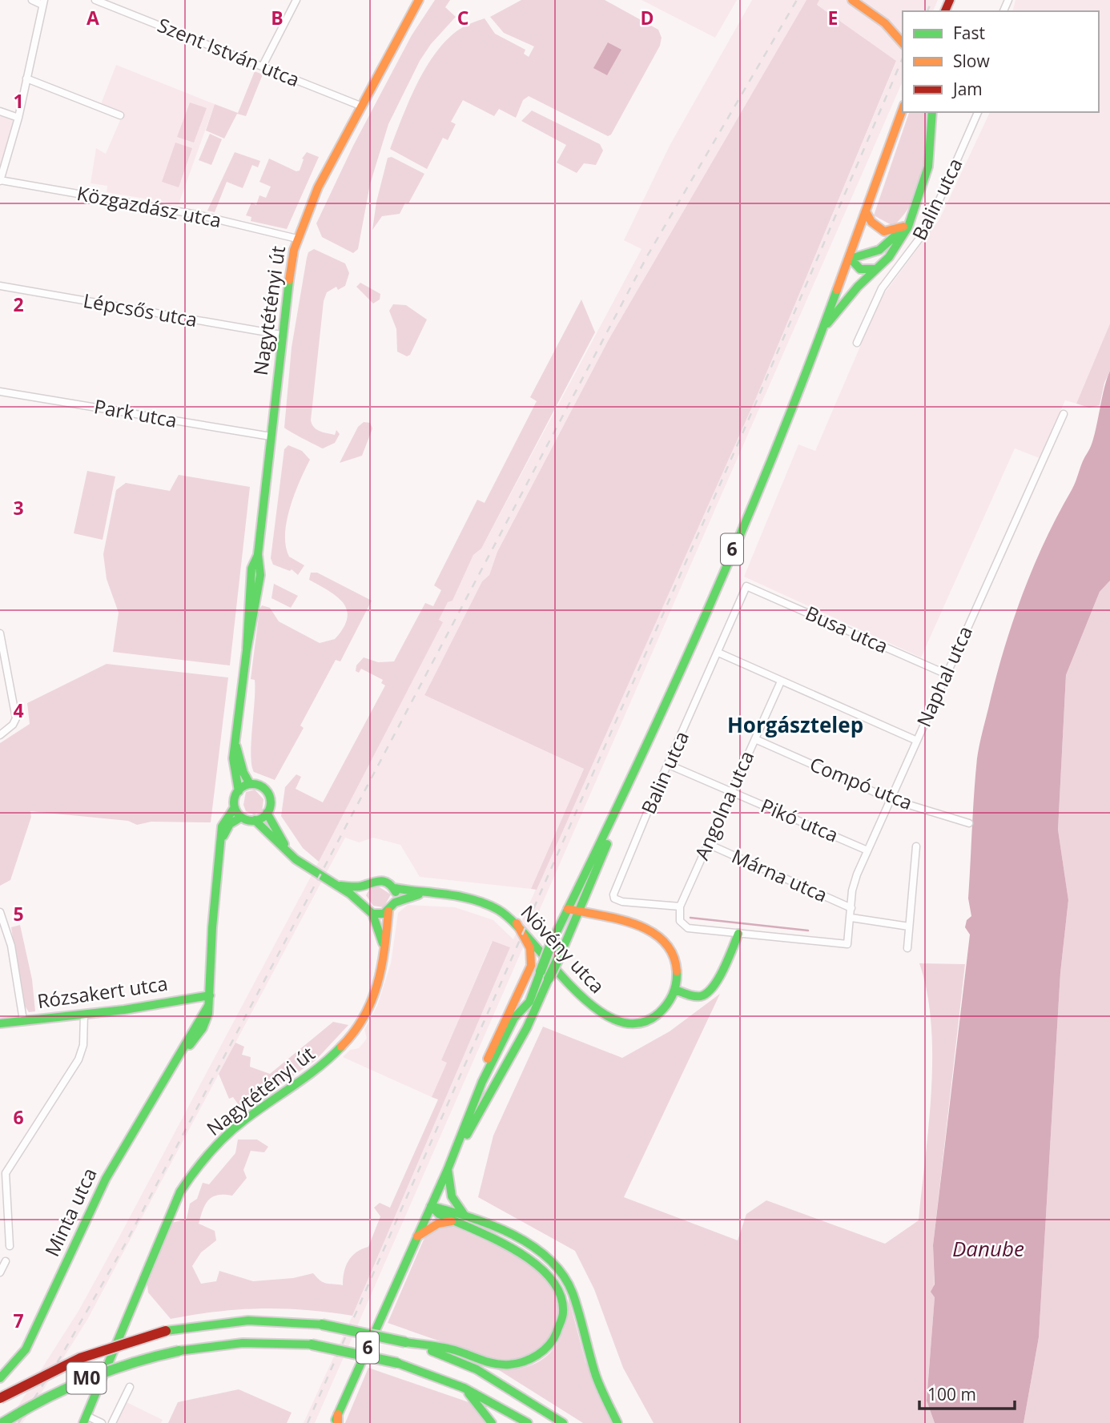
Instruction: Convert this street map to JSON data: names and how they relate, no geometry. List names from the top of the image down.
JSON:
{
  "streets": {
    "main road": [
      "Nagytétényi út",
      "6",
      "Növény utca",
      "Rózsakert utca",
      "Minta utca",
      "M0"
    ],
    "street": [
      "Szent István utca",
      "Balin utca",
      "Közgazdász utca",
      "Lépcsős utca",
      "Park utca",
      "Busa utca",
      "Naphal utca",
      "Compó utca",
      "Angolna utca",
      "Pikó utca",
      "Márna utca"
    ]
  },
  "crossings": [
    ["Szent István utca", "Nagytétényi út"],
    ["Balin utca", "Busa utca"],
    ["Balin utca", "Angolna utca"],
    ["Balin utca", "Pikó utca"],
    ["Közgazdász utca", "Nagytétényi út"],
    ["Lépcsős utca", "Nagytétényi út"],
    ["Nagytétényi út", "Park utca"],
    ["Nagytétényi út", "Növény utca"],
    ["Nagytétényi út", "Rózsakert utca"],
    ["Nagytétényi út", "Minta utca"],
    ["6", "Növény utca"],
    ["Busa utca", "Naphal utca"],
    ["Naphal utca", "Compó utca"],
    ["Naphal utca", "Pikó utca"],
    ["Naphal utca", "Márna utca"],
    ["Compó utca", "Angolna utca"],
    ["Angolna utca", "Pikó utca"],
    ["Angolna utca", "Márna utca"],
    ["Rózsakert utca", "Minta utca"]
  ],
  "districts": ["Horgásztelep"],
  "water": ["Danube"],
  "legend": ["Fast", "Slow", "Jam"],
  "scale_bar": "100 m",
  "grid": {
    "columns": [
      "A",
      "B",
      "C",
      "D",
      "E"
    ],
    "rows": [
      "1",
      "2",
      "3",
      "4",
      "5",
      "6",
      "7"
    ]
  }
}
